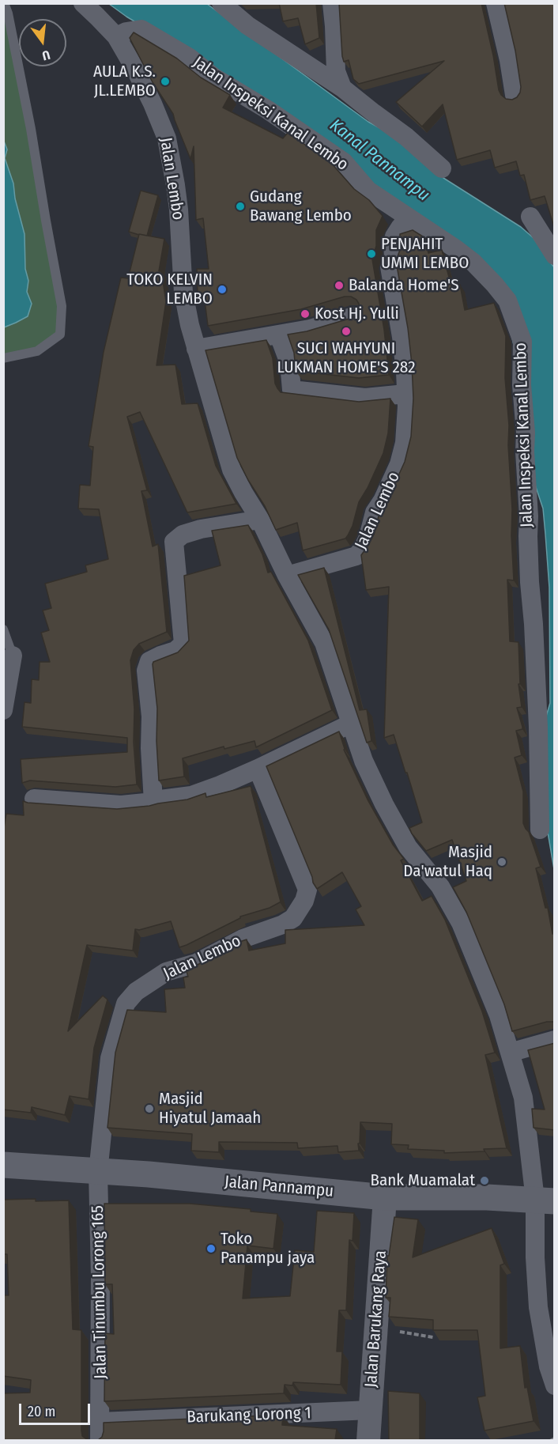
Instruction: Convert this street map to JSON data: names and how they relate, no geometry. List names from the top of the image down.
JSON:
{
  "streets": {
    "main road": ["Jalan Pannampu"],
    "street": [
      "Jalan Inspeksi Kanal Lembo",
      "Jalan Lembo",
      "Jalan Tinumbu Lorong 165",
      "Jalan Barukang Raya",
      "Barukang Lorong 1"
    ]
  },
  "crossings": [
    ["Jalan Inspeksi Kanal Lembo", "Jalan Lembo"],
    ["Jalan Lembo", "Jalan Pannampu"],
    ["Jalan Lembo", "Jalan Tinumbu Lorong 165"],
    ["Jalan Pannampu", "Jalan Tinumbu Lorong 165"],
    ["Jalan Pannampu", "Jalan Barukang Raya"],
    ["Jalan Tinumbu Lorong 165", "Barukang Lorong 1"],
    ["Jalan Barukang Raya", "Barukang Lorong 1"]
  ],
  "water": ["Kanal Pannampu"],
  "places": [
    "AULA K.S. JL.LEMBO",
    "Gudang Bawang Lembo",
    "PENJAHIT UMMI LEMBO",
    "Balanda Home'S",
    "TOKO KELVIN LEMBO",
    "Kost Hj. Yulli",
    "SUCI WAHYUNI LUKMAN HOME'S 282",
    "Masjid Da'watul Haq",
    "Masjid Hiyatul Jamaah",
    "Bank Muamalat",
    "Toko Panampu jaya"
  ],
  "scale_bar": "20 m",
  "north": "bottom"
}
